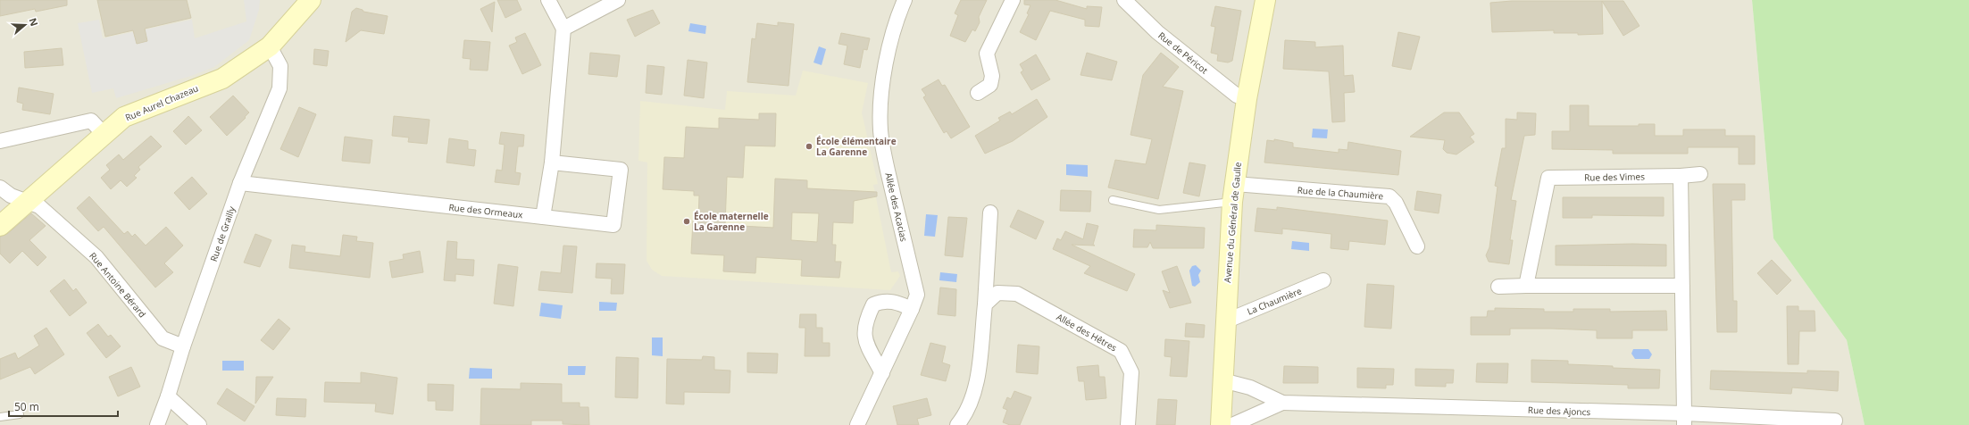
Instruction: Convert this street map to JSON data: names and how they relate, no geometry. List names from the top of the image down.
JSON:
{
  "streets": {
    "main road": ["Rue Aurel Chazeau", "Avenue du Général de Gaulle"],
    "street": [
      "Rue de Péricot",
      "Rue des Vimes",
      "Rue de la Chaumière",
      "Allée des Acacias",
      "Rue des Ormeaux",
      "Rue de Grailly",
      "Rue Antoine Bérard",
      "La Chaumière",
      "Allée des Hêtres",
      "Rue des Ajoncs"
    ]
  },
  "crossings": [
    ["Rue de Péricot", "Avenue du Général de Gaulle"],
    ["Rue Aurel Chazeau", "Rue de Grailly"],
    ["Rue Aurel Chazeau", "Rue Antoine Bérard"],
    ["Rue de la Chaumière", "Avenue du Général de Gaulle"],
    ["Rue des Ormeaux", "Rue de Grailly"],
    ["Avenue du Général de Gaulle", "La Chaumière"],
    ["Avenue du Général de Gaulle", "Rue des Ajoncs"],
    ["Rue de Grailly", "Rue Antoine Bérard"]
  ],
  "places": ["École élémentaire La Garenne", "École maternelle La Garenne"],
  "scale_bar": "50 m",
  "north": "right"
}
